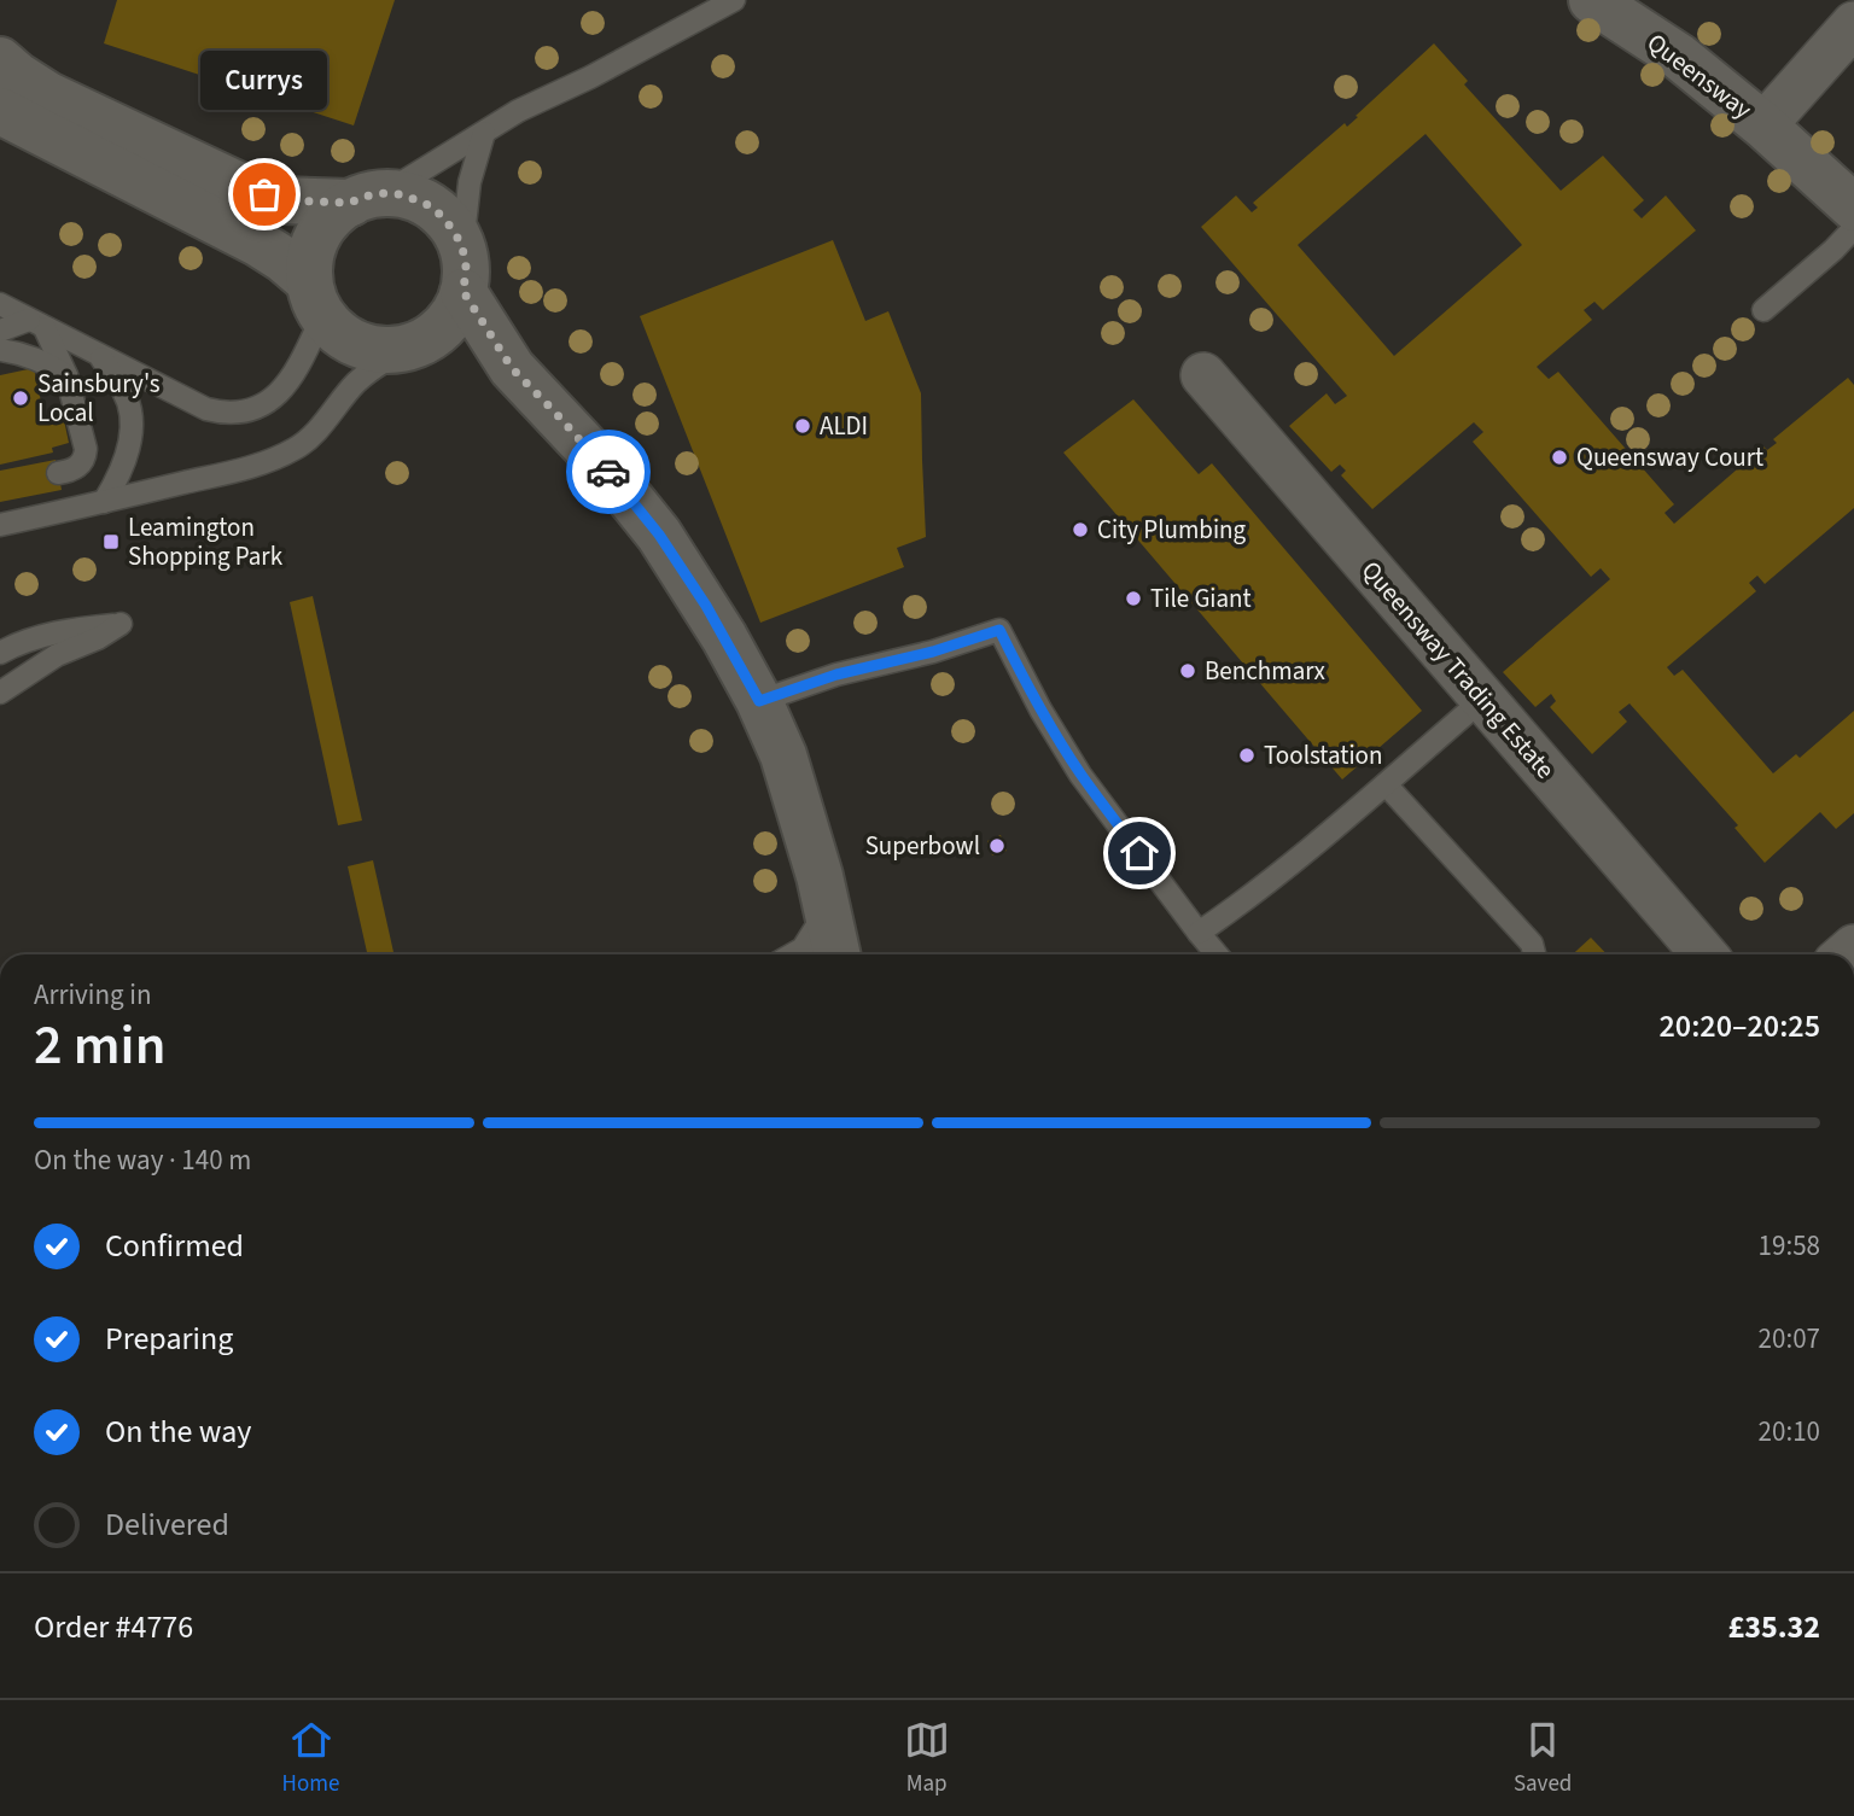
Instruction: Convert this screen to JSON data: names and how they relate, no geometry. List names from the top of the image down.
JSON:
{
  "streets": {
    "street": ["Queensway", "Queensway Trading Estate"]
  },
  "places": {
    "other": [
      "Currys",
      "Sainsbury's Local",
      "ALDI",
      "Queensway Court",
      "City Plumbing",
      "Tile Giant",
      "Benchmarx",
      "Toolstation",
      "Superbowl"
    ],
    "transit": ["Leamington Shopping Park"]
  },
  "page": {
    "bubble": "Currys",
    "heading": ["2 min", "Arriving in", "20:20–20:25"],
    "panel": ["Order #4776", "£35.32"],
    "bar": "On the way · 140 m",
    "list": [
      ["Confirmed", "19:58"],
      ["Preparing", "20:07"],
      ["On the way", "20:10"],
      "Delivered"
    ],
    "tabs": ["Home", "Map", "Saved"]
  }
}
